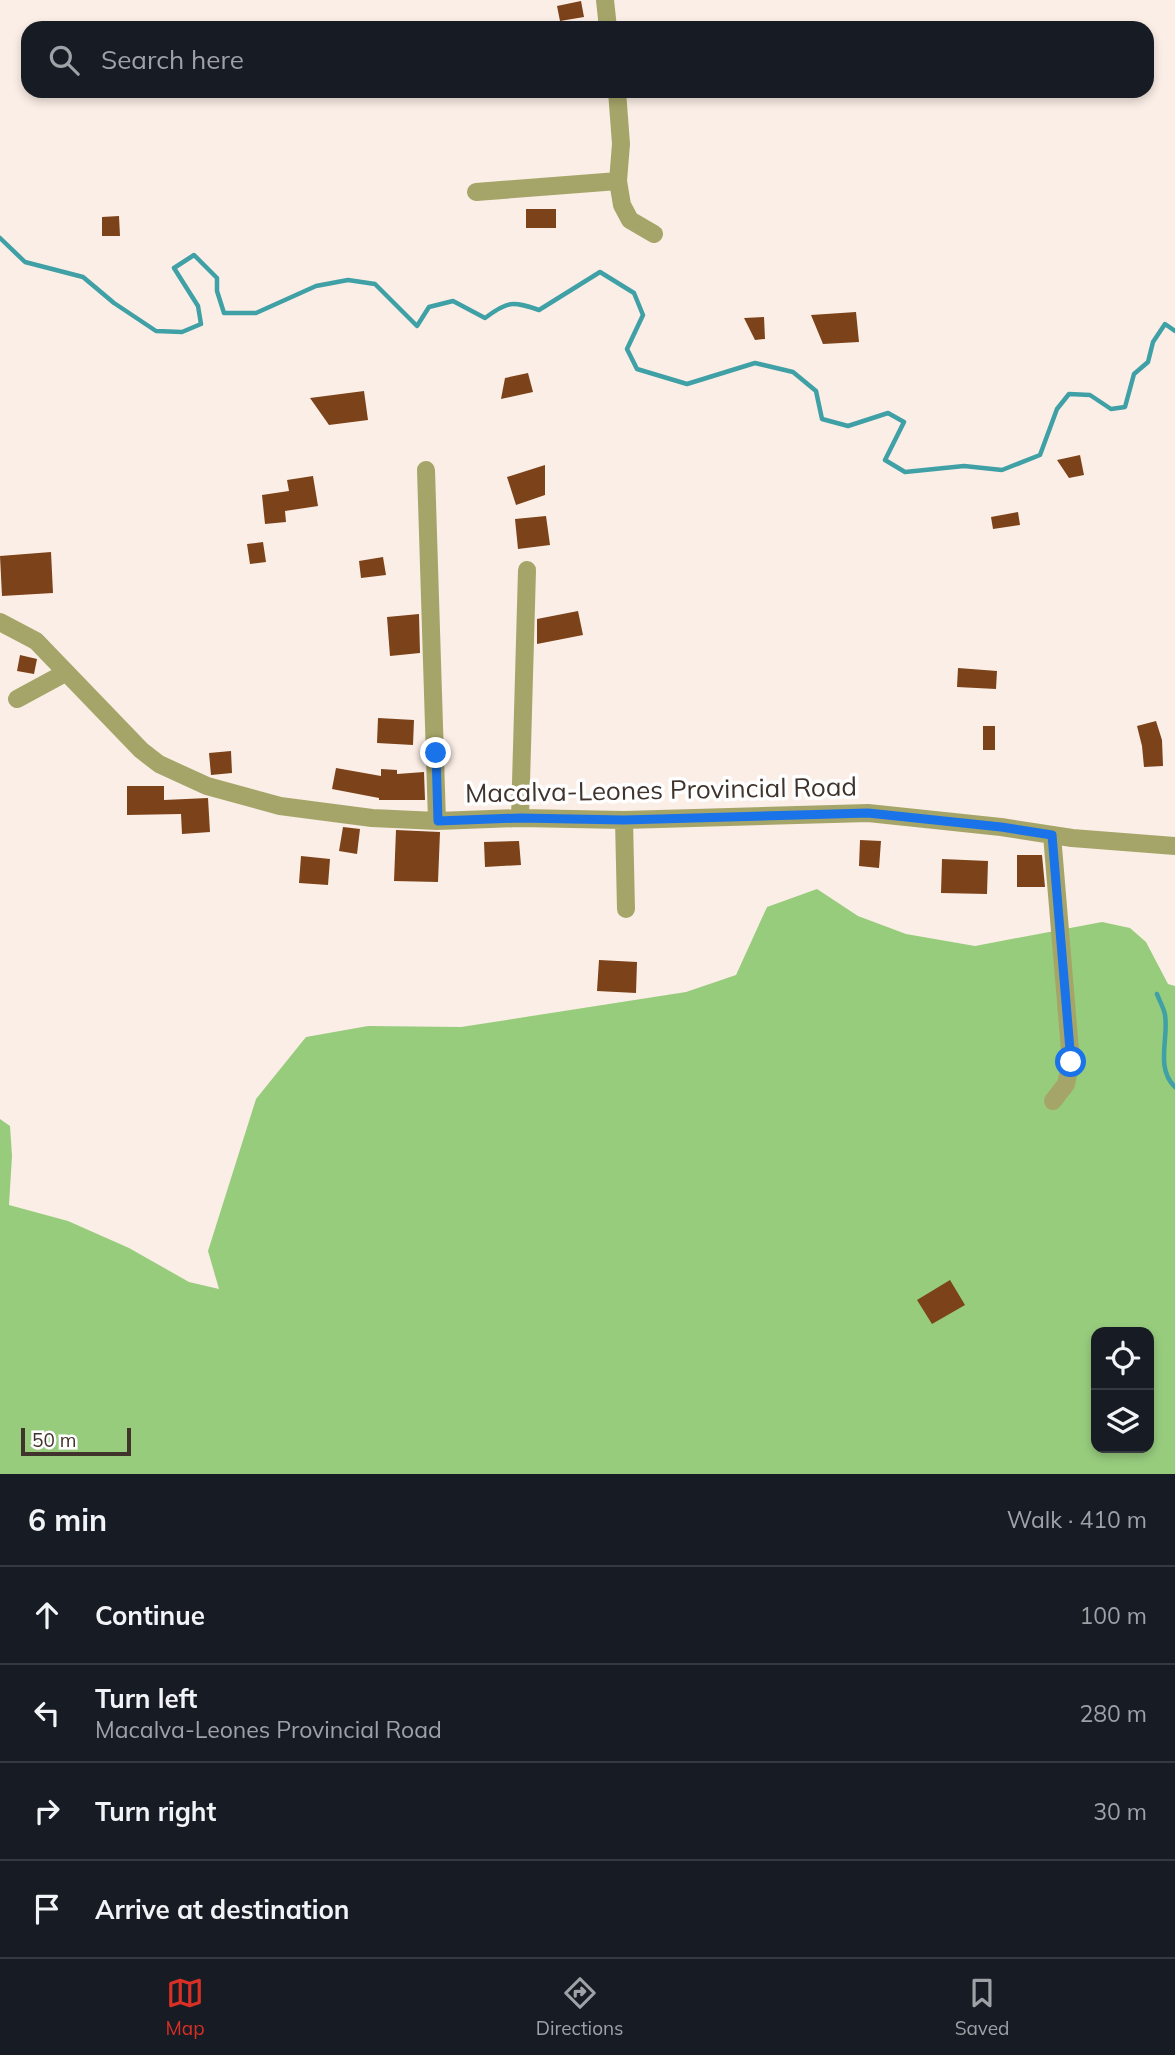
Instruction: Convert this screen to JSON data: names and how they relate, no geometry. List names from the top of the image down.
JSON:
{
  "streets": {
    "street": ["Macalva-Leones Provincial Road"]
  },
  "scale_bar": "50 m",
  "page": {
    "search": "Search here",
    "scale": "50 m",
    "heading": ["6 min", "Walk · 410 m"],
    "list": [
      ["Continue", "100 m"],
      ["Turn left", "Macalva-Leones Provincial Road", "280 m"],
      ["Turn right", "30 m"],
      "Arrive at destination"
    ],
    "nav": ["Map", "Directions", "Saved"]
  }
}
